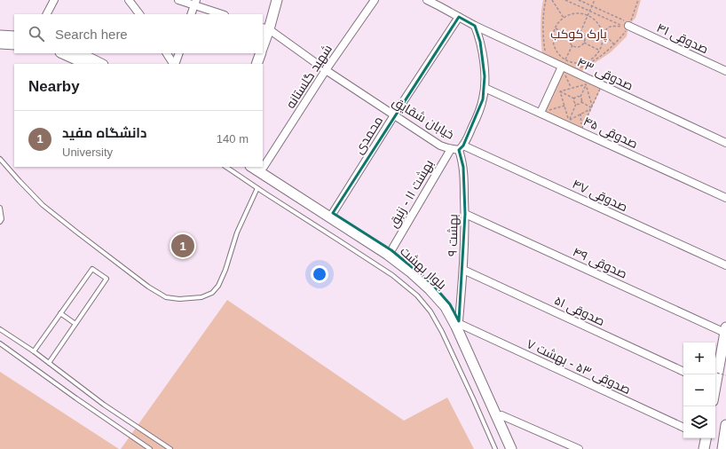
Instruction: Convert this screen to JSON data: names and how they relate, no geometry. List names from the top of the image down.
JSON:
{
  "streets": {
    "street": [
      "صدوقی ۴۱",
      "صدوقی ۴۳",
      "شهید گلستانه",
      "خیابان شقایق",
      "صدوقی ۴۵",
      "محمدی",
      "بهشت ۱۱ - زنبق",
      "صدوقی ۴۷",
      "بهشت ۹",
      "صدوقی ۴۹",
      "بلوار بهشت",
      "صدوقی ۵۱",
      "صدوقی ۵۳ - بهشت ۷"
    ]
  },
  "crossings": [
    ["صدوقی ۴۳", "خیابان شقایق"],
    ["صدوقی ۴۳", "محمدی"],
    ["شهید گلستانه", "خیابان شقایق"],
    ["شهید گلستانه", "بلوار بهشت"],
    ["خیابان شقایق", "صدوقی ۴۵"],
    ["خیابان شقایق", "محمدی"],
    ["خیابان شقایق", "بهشت ۱۱ - زنبق"],
    ["خیابان شقایق", "صدوقی ۴۷"],
    ["خیابان شقایق", "بهشت ۹"],
    ["محمدی", "بلوار بهشت"],
    ["بهشت ۱۱ - زنبق", "بلوار بهشت"],
    ["صدوقی ۴۷", "بهشت ۹"],
    ["بهشت ۹", "صدوقی ۴۹"],
    ["بهشت ۹", "بلوار بهشت"],
    ["بهشت ۹", "صدوقی ۵۱"],
    ["بهشت ۹", "صدوقی ۵۳ - بهشت ۷"],
    ["بلوار بهشت", "صدوقی ۵۳ - بهشت ۷"]
  ],
  "parks": ["پارک کوکب"],
  "page": {
    "search": "Search here",
    "heading": "Nearby",
    "list": [
      {
        "mark": "1",
        "name": "دانشگاه مفید",
        "note": "University",
        "value": "140 m"
      }
    ],
    "pins": "1",
    "map_buttons": ["+", "−"]
  }
}
